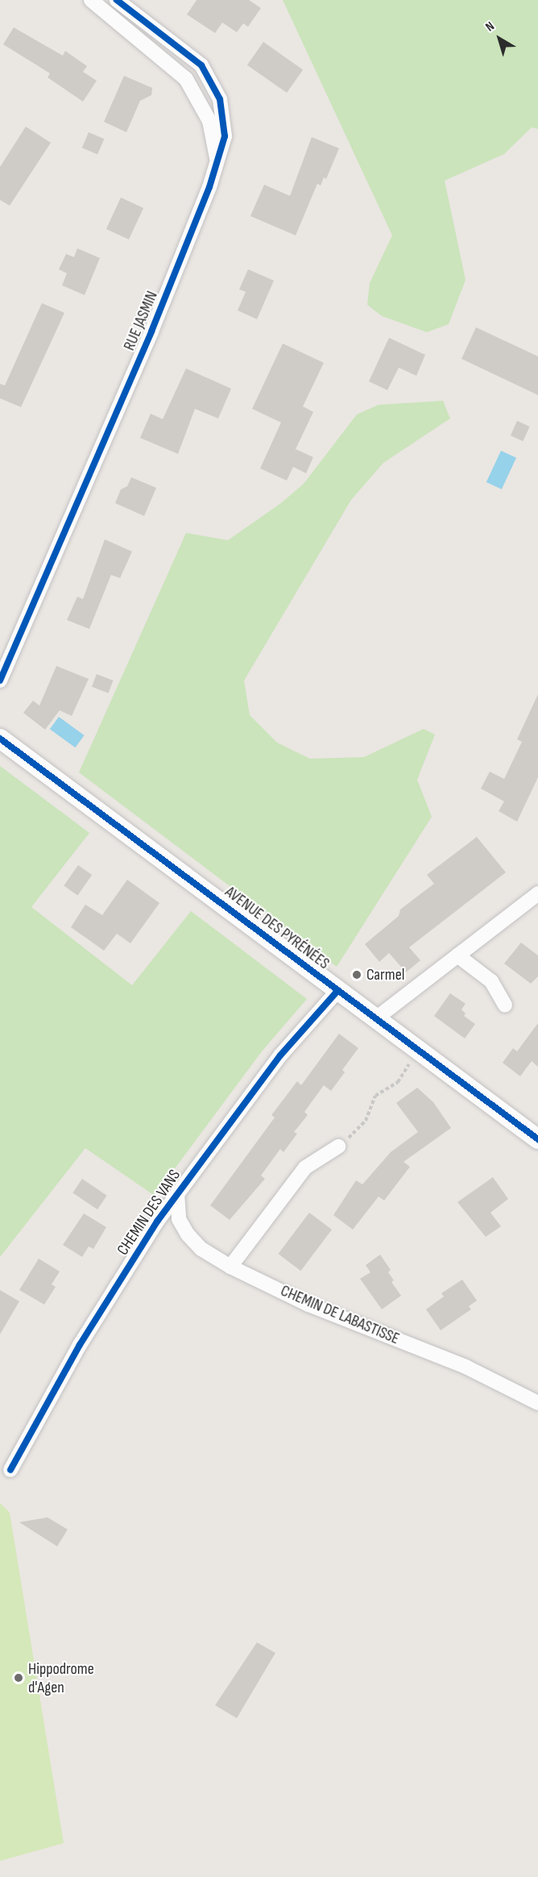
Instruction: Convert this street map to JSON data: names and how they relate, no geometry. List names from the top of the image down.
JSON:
{
  "streets": {
    "main road": ["AVENUE DES PYRÉNÉES"],
    "street": ["RUE JASMIN", "CHEMIN DES VANS", "CHEMIN DE LABASTISSE"]
  },
  "crossings": [
    ["AVENUE DES PYRÉNÉES", "CHEMIN DES VANS"],
    ["CHEMIN DES VANS", "CHEMIN DE LABASTISSE"]
  ],
  "places": ["Carmel", "Hippodrome d'Agen"],
  "north": "top left"
}
